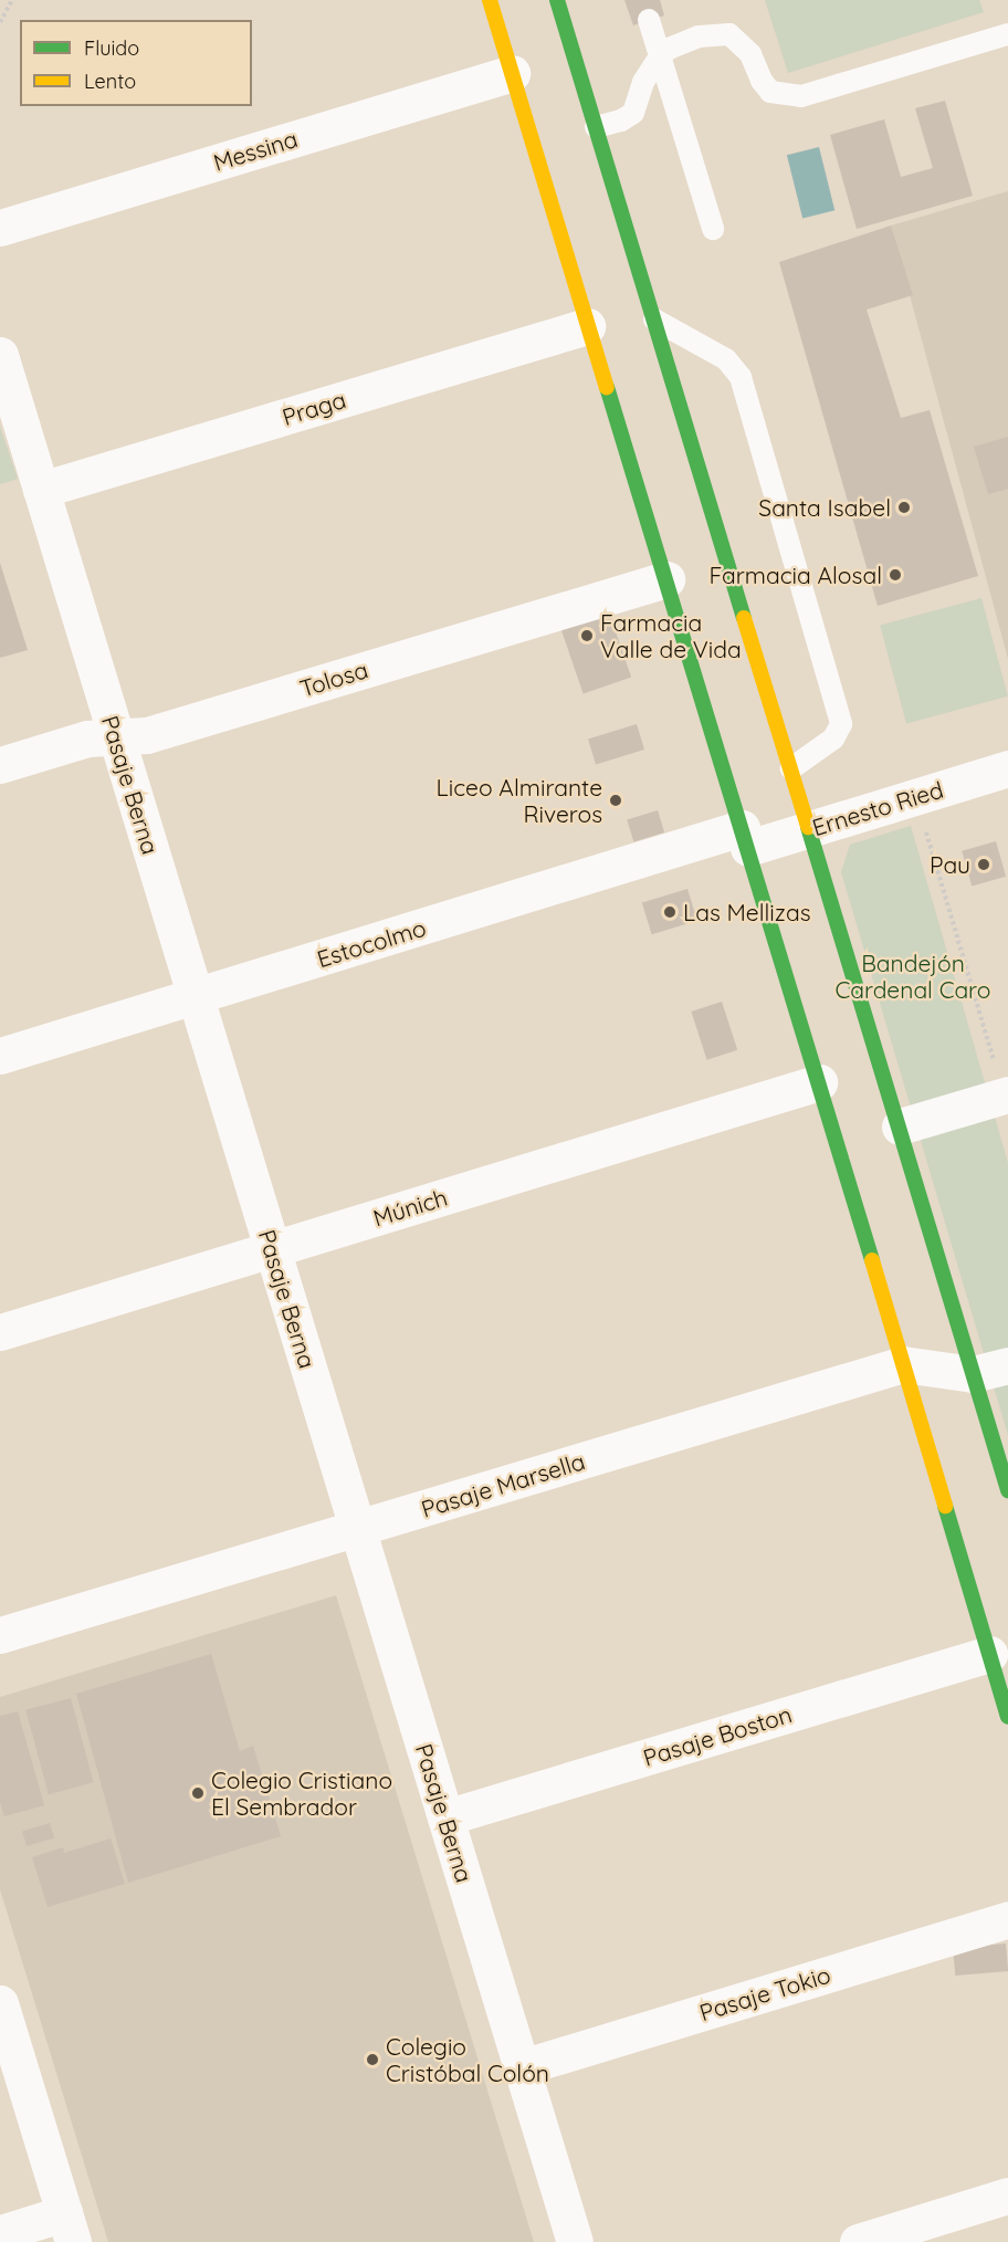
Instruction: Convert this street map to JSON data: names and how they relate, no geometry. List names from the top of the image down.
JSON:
{
  "streets": {
    "street": [
      "Messina",
      "Praga",
      "Tolosa",
      "Pasaje Berna",
      "Ernesto Ried",
      "Estocolmo",
      "Múnich",
      "Pasaje Marsella",
      "Pasaje Boston",
      "Pasaje Tokio"
    ]
  },
  "crossings": [
    ["Praga", "Pasaje Berna"],
    ["Tolosa", "Pasaje Berna"],
    ["Pasaje Berna", "Estocolmo"],
    ["Pasaje Berna", "Múnich"],
    ["Pasaje Berna", "Pasaje Marsella"],
    ["Pasaje Berna", "Pasaje Boston"],
    ["Pasaje Berna", "Pasaje Tokio"],
    ["Ernesto Ried", "Estocolmo"]
  ],
  "parks": ["Bandejón Cardenal Caro"],
  "places": [
    "Santa Isabel",
    "Farmacia Alosal",
    "Farmacia Valle de Vida",
    "Liceo Almirante Riveros",
    "Pau",
    "Las Mellizas",
    "Colegio Cristiano El Sembrador",
    "Colegio Cristóbal Colón"
  ],
  "legend": ["Fluido", "Lento"]
}
